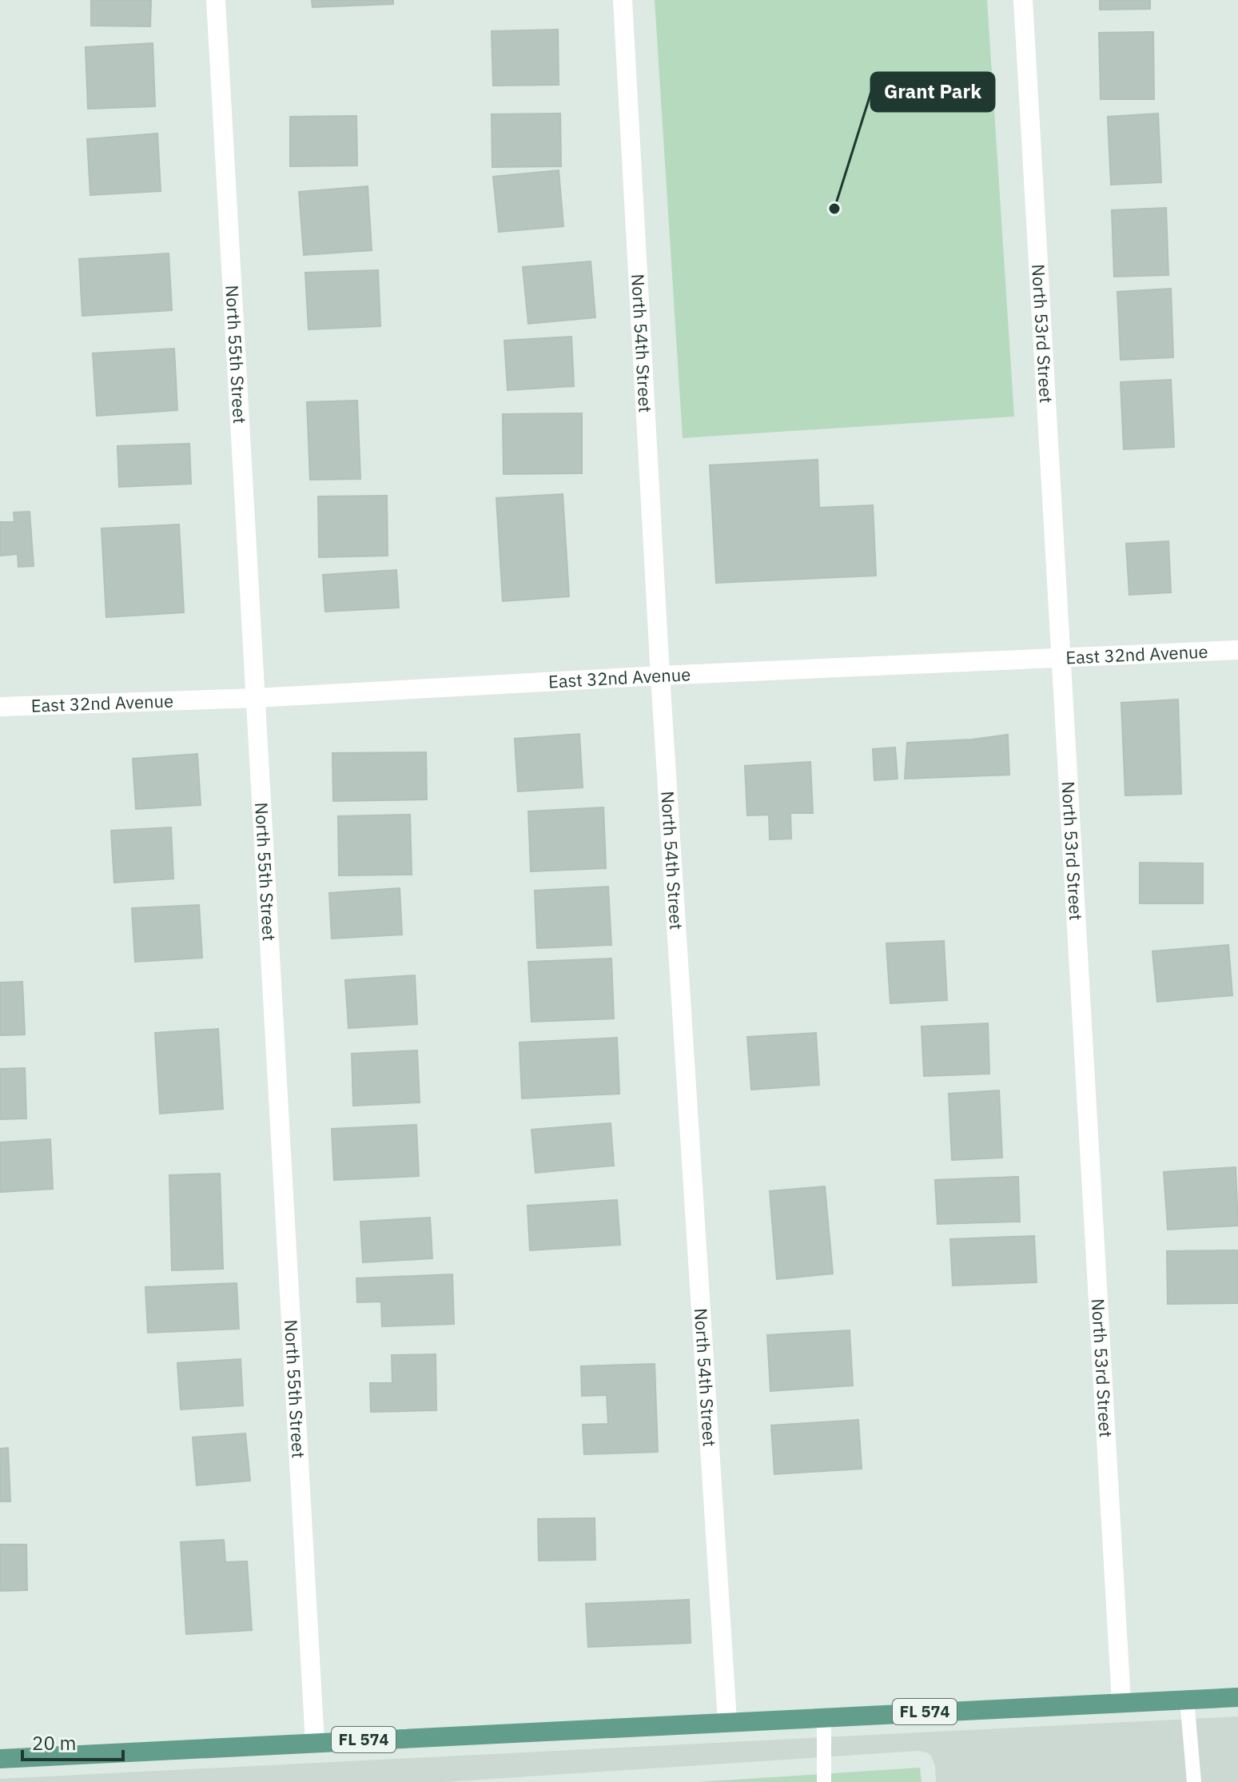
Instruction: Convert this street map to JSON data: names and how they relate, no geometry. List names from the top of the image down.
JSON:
{
  "streets": {
    "main road": ["FL 574"],
    "street": [
      "North 53rd Street",
      "North 54th Street",
      "North 55th Street",
      "East 32nd Avenue"
    ]
  },
  "crossings": [
    ["North 53rd Street", "East 32nd Avenue"],
    ["North 53rd Street", "FL 574"],
    ["North 54th Street", "East 32nd Avenue"],
    ["North 54th Street", "FL 574"],
    ["North 55th Street", "East 32nd Avenue"],
    ["North 55th Street", "FL 574"]
  ],
  "places": ["Grant Park"],
  "scale_bar": "20 m"
}
